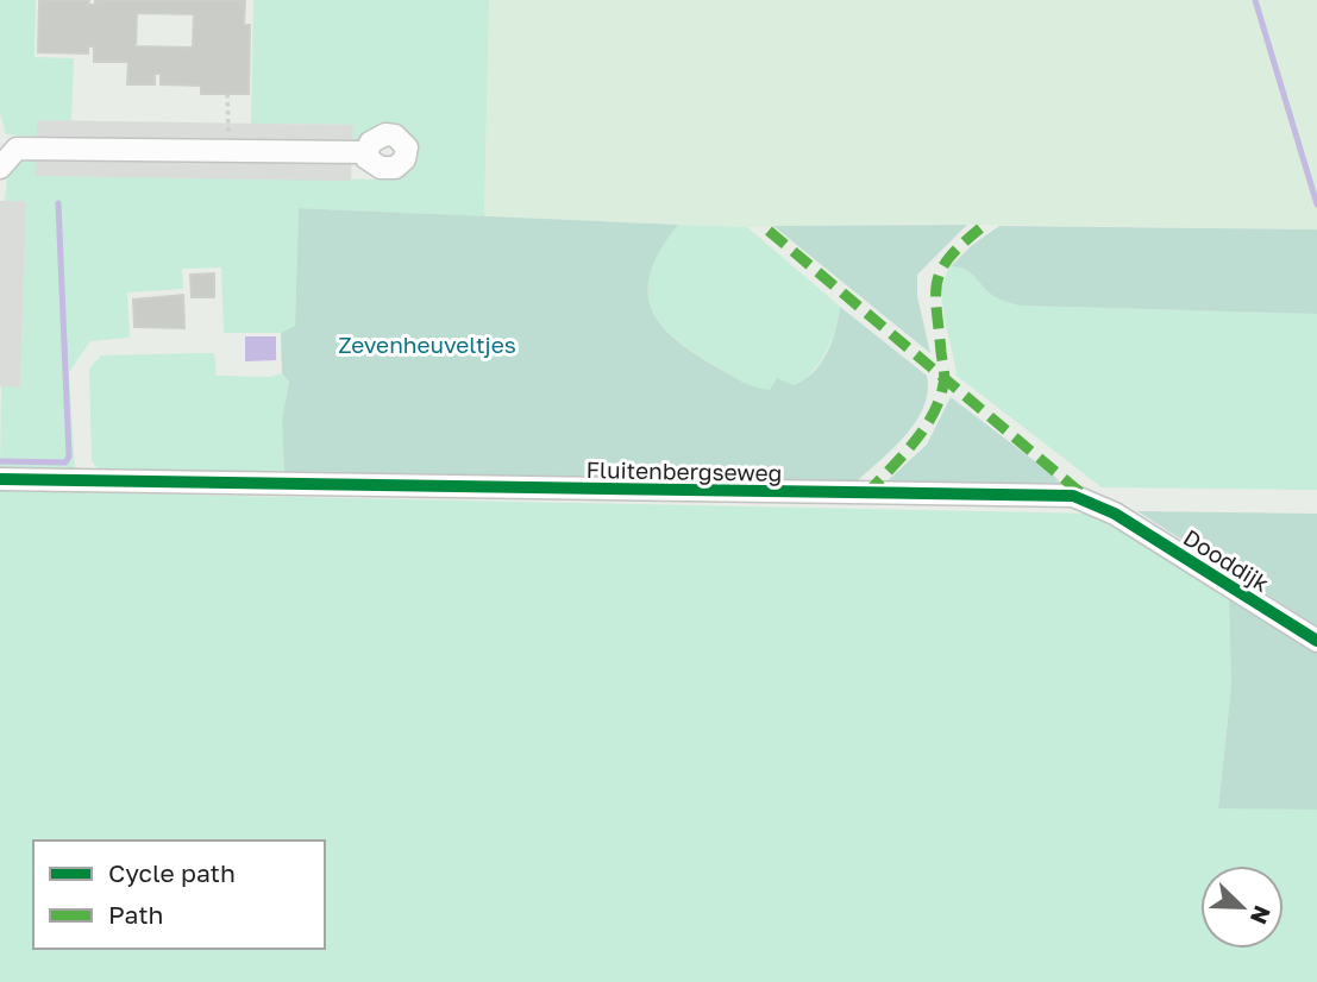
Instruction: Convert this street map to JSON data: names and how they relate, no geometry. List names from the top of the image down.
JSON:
{
  "streets": {
    "street": ["Fluitenbergseweg", "Dooddijk"]
  },
  "crossings": [
    ["Fluitenbergseweg", "Dooddijk"]
  ],
  "parks": ["Zevenheuveltjes"],
  "legend": ["Cycle path", "Path"],
  "north": "bottom right"
}
